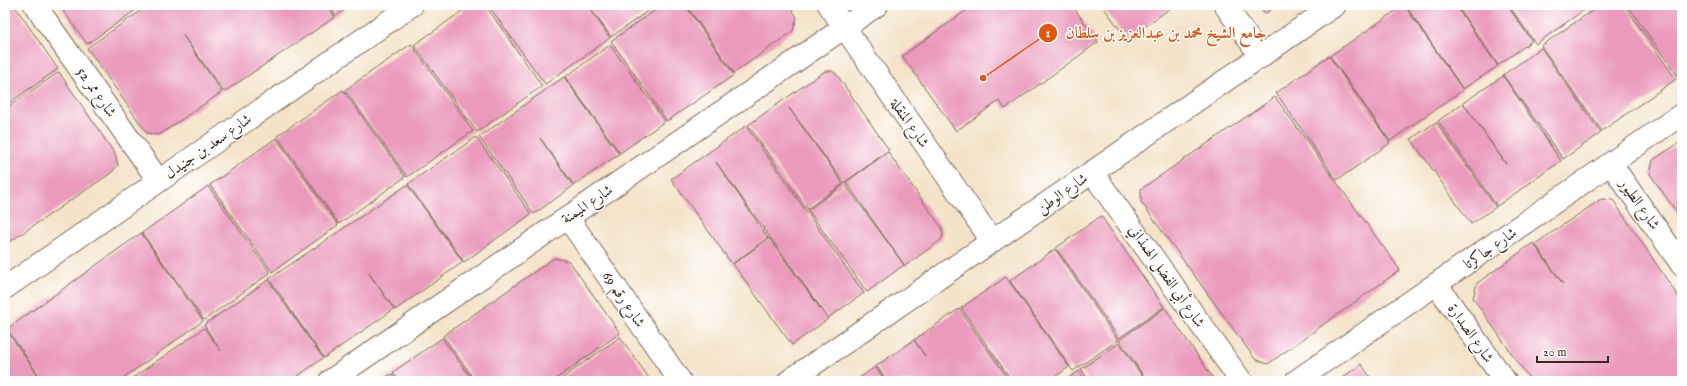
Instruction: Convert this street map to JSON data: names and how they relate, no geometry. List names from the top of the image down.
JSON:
{
  "streets": {
    "street": [
      "شارع ممر 52",
      "شارع المنقلة",
      "شارع سعد بن جنيدل",
      "شارع الوطن",
      "شارع الميمنة",
      "شارع الطيور",
      "شارع جاكرتا",
      "شارع أبي الفضل الهمذاني",
      "شارع رقم 69",
      "شارع الصدارة"
    ]
  },
  "crossings": [
    ["شارع ممر 52", "شارع سعد بن جنيدل"],
    ["شارع المنقلة", "شارع الوطن"],
    ["شارع المنقلة", "شارع الميمنة"],
    ["شارع الوطن", "شارع أبي الفضل الهمذاني"],
    ["شارع الميمنة", "شارع رقم 69"],
    ["شارع الطيور", "شارع جاكرتا"],
    ["شارع جاكرتا", "شارع الصدارة"]
  ],
  "places": ["جامع الشيخ محمد بن عبدالعزيز بن سلطان"],
  "scale_bar": "20 m"
}
